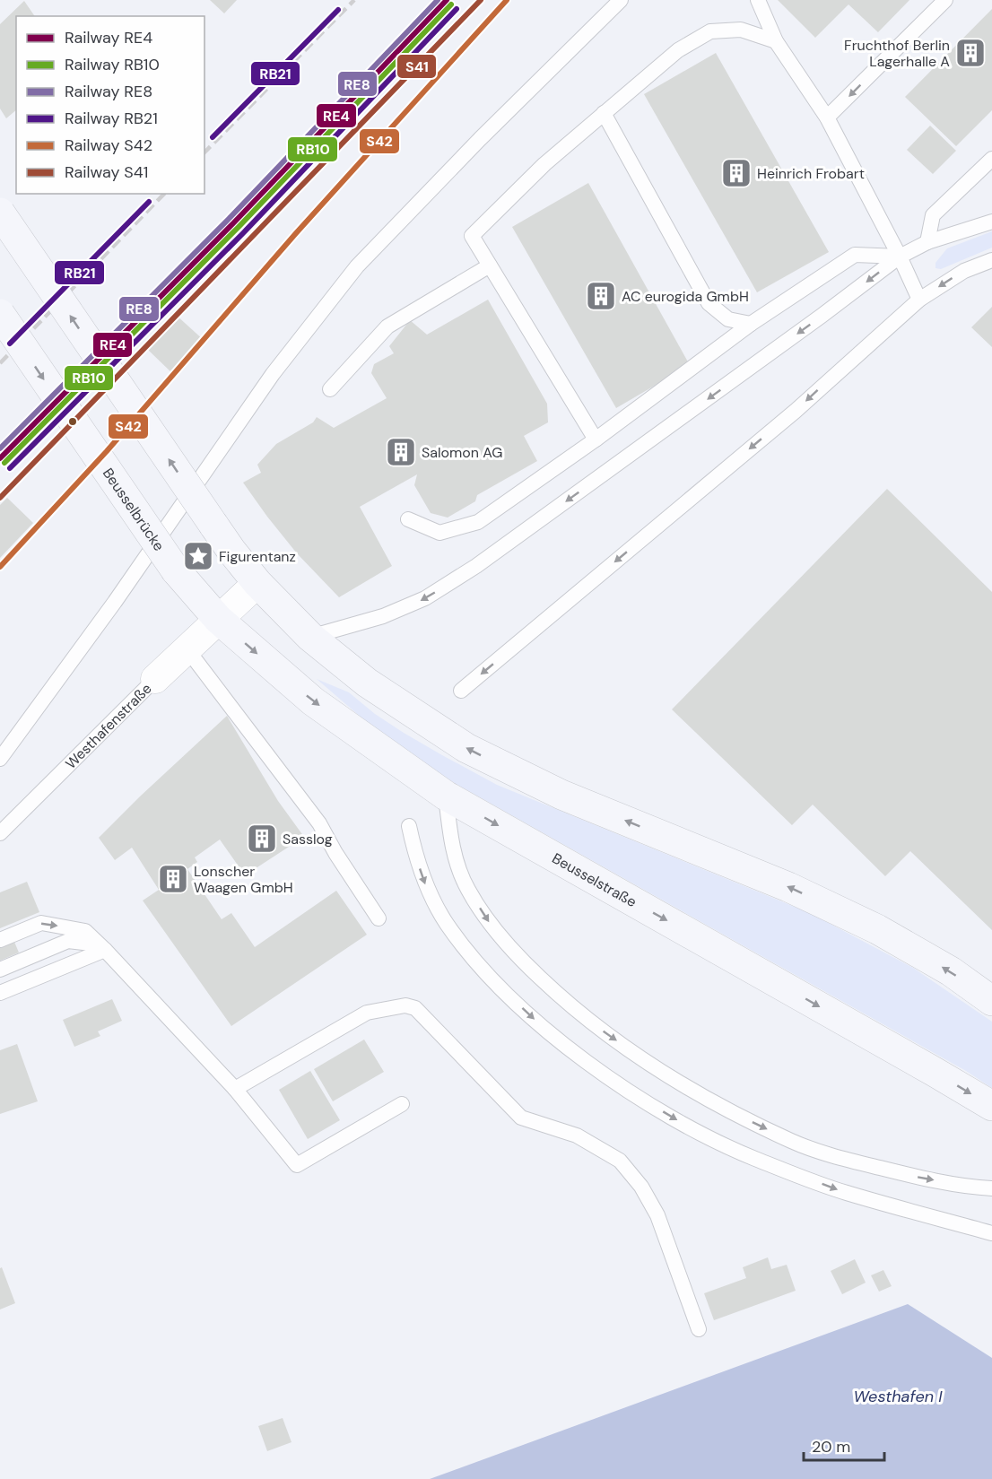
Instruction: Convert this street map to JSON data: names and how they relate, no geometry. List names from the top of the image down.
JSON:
{
  "streets": {
    "main road": ["Beusselbrücke", "Beusselstraße"],
    "street": ["Westhafenstraße"]
  },
  "crossings": [
    ["Beusselbrücke", "Beusselstraße"],
    ["Westhafenstraße", "Beusselstraße"]
  ],
  "water": ["Westhafen I"],
  "places": {
    "building": [
      "Fruchthof Berlin Lagerhalle A",
      "Heinrich Frobart",
      "AC eurogida GmbH",
      "Salomon AG",
      "Sasslog",
      "Lonscher Waagen GmbH"
    ],
    "place": ["Figurentanz"]
  },
  "lines": [
    "rail line RE4",
    "rail line RE8",
    "rail line S42",
    "rail line S41",
    "rail line RB10",
    "rail line RB21"
  ],
  "legend": [
    "Railway RE4",
    "Railway RB10",
    "Railway RE8",
    "Railway RB21",
    "Railway S42",
    "Railway S41"
  ],
  "scale_bar": "20 m"
}
